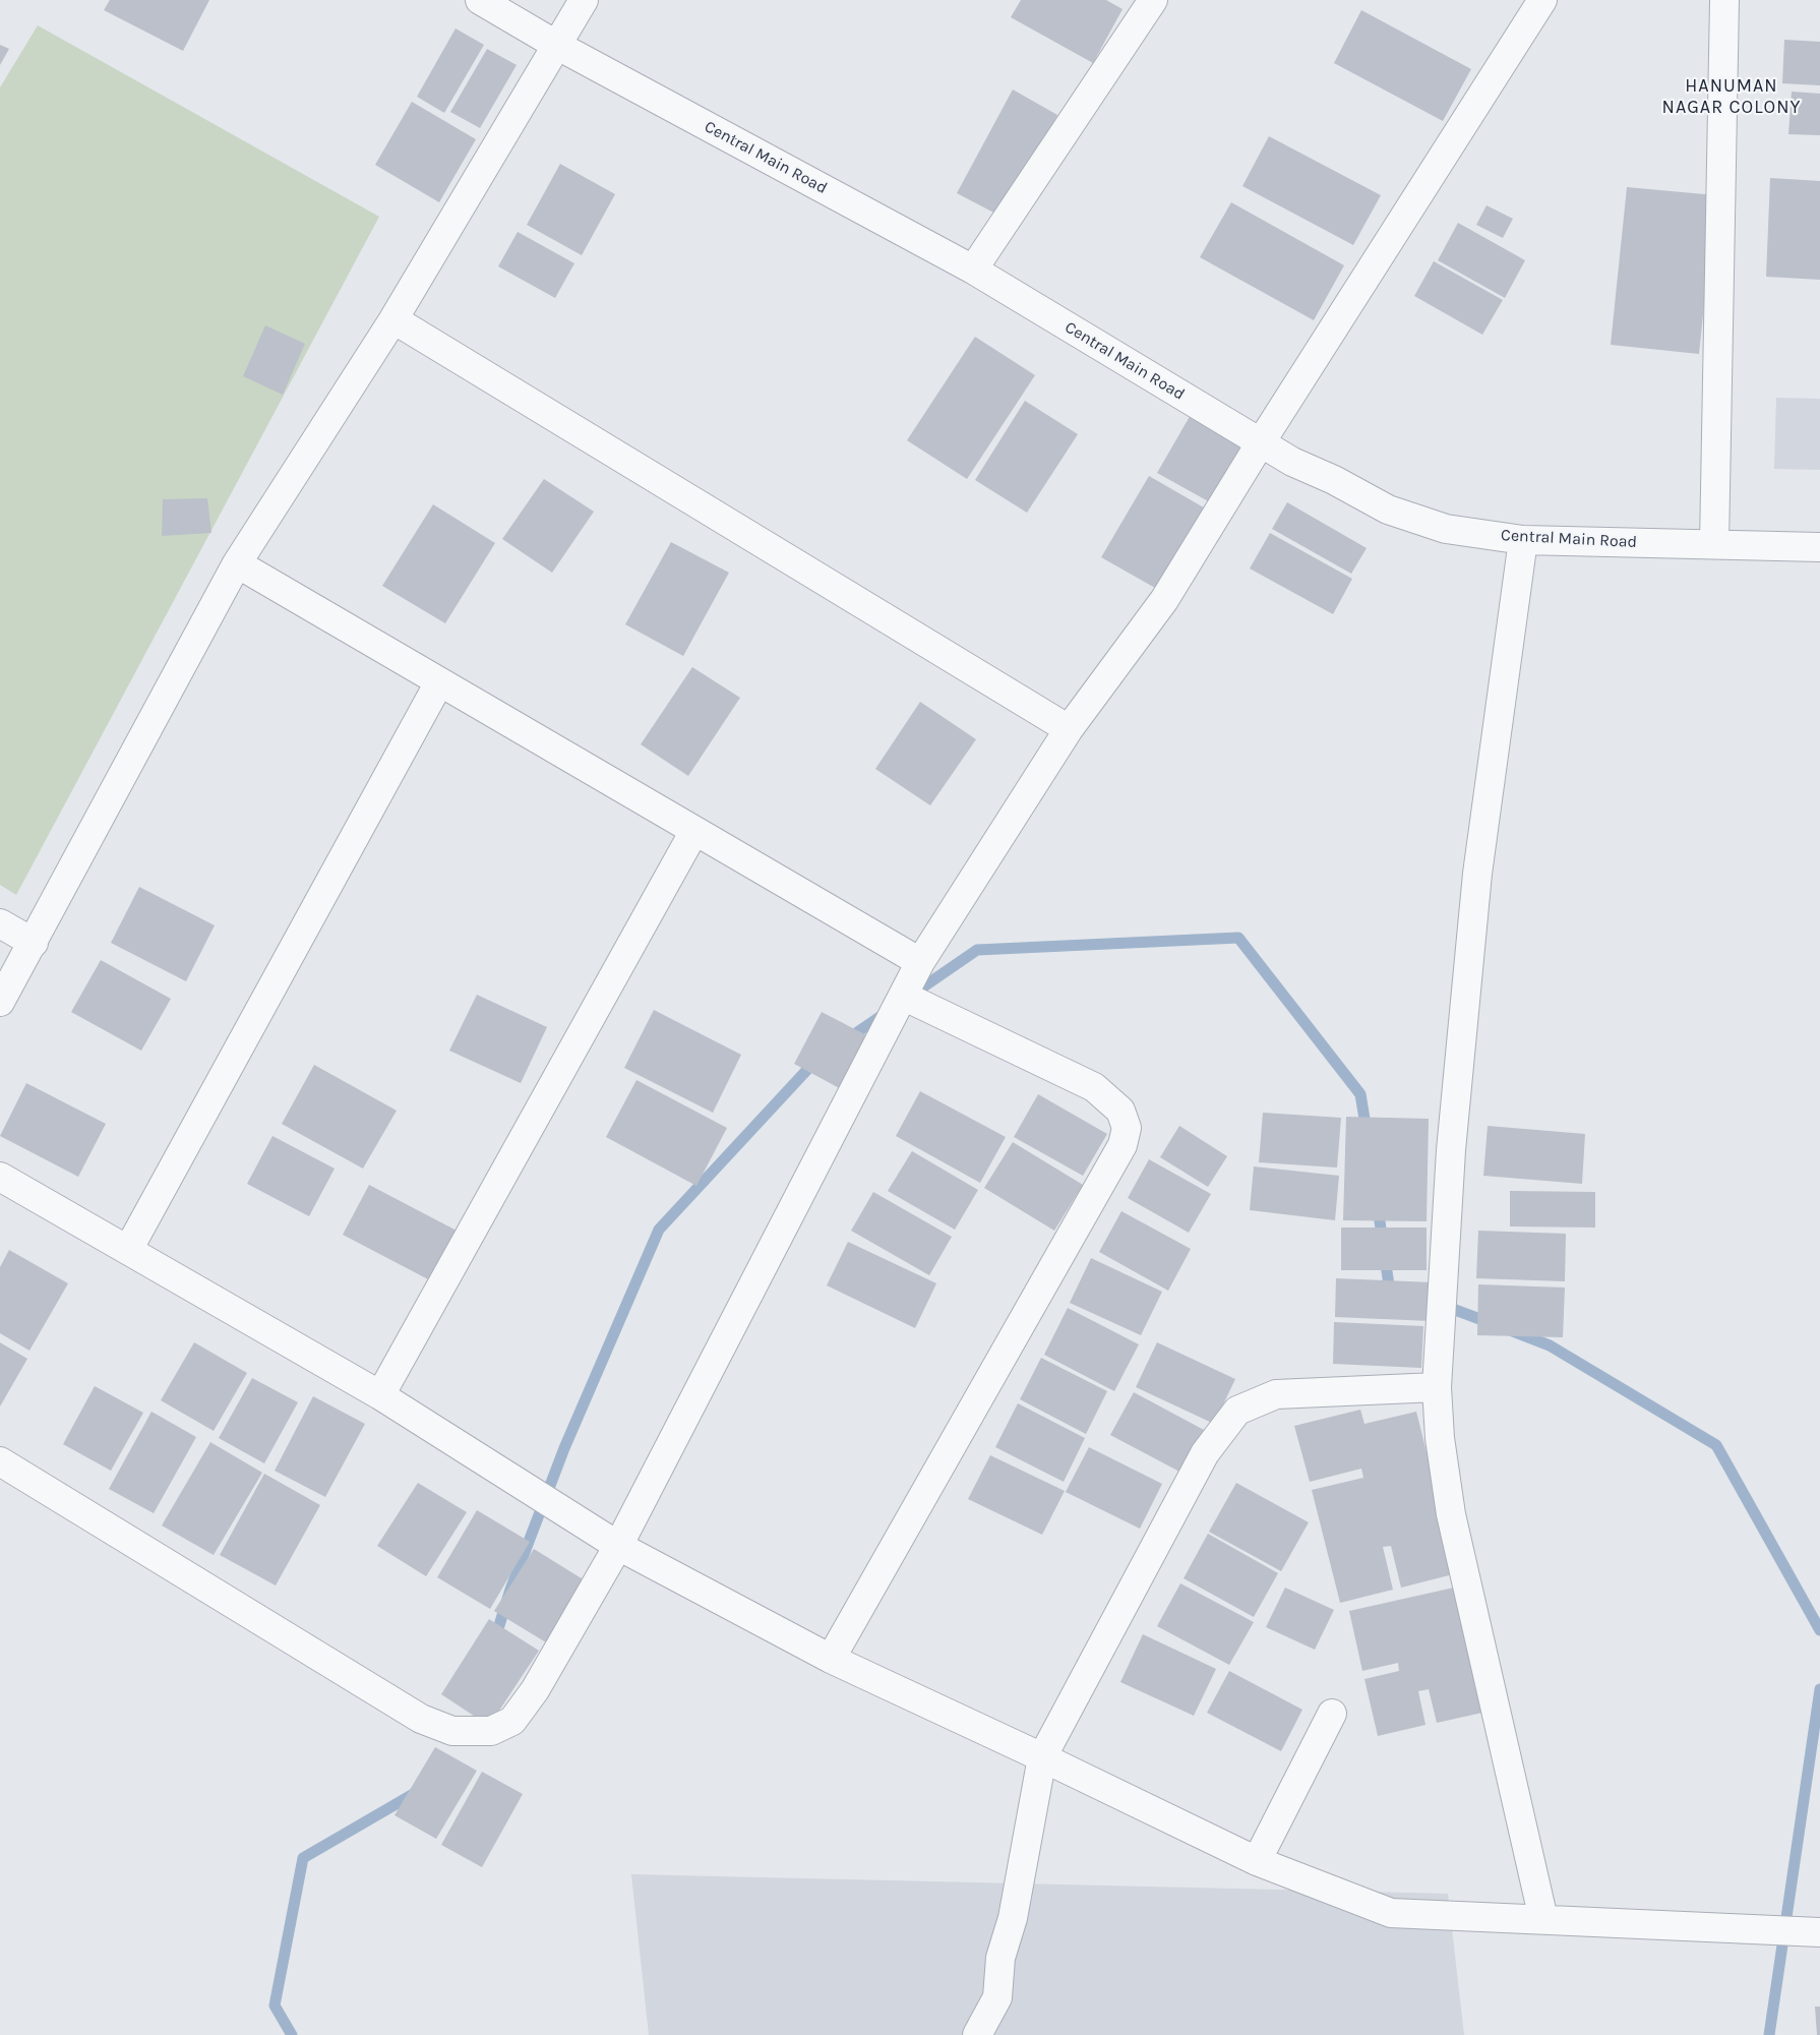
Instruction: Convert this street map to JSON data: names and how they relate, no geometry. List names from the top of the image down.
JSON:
{
  "streets": {
    "street": ["Central Main Road"]
  },
  "districts": ["HANUMAN NAGAR COLONY"]
}
